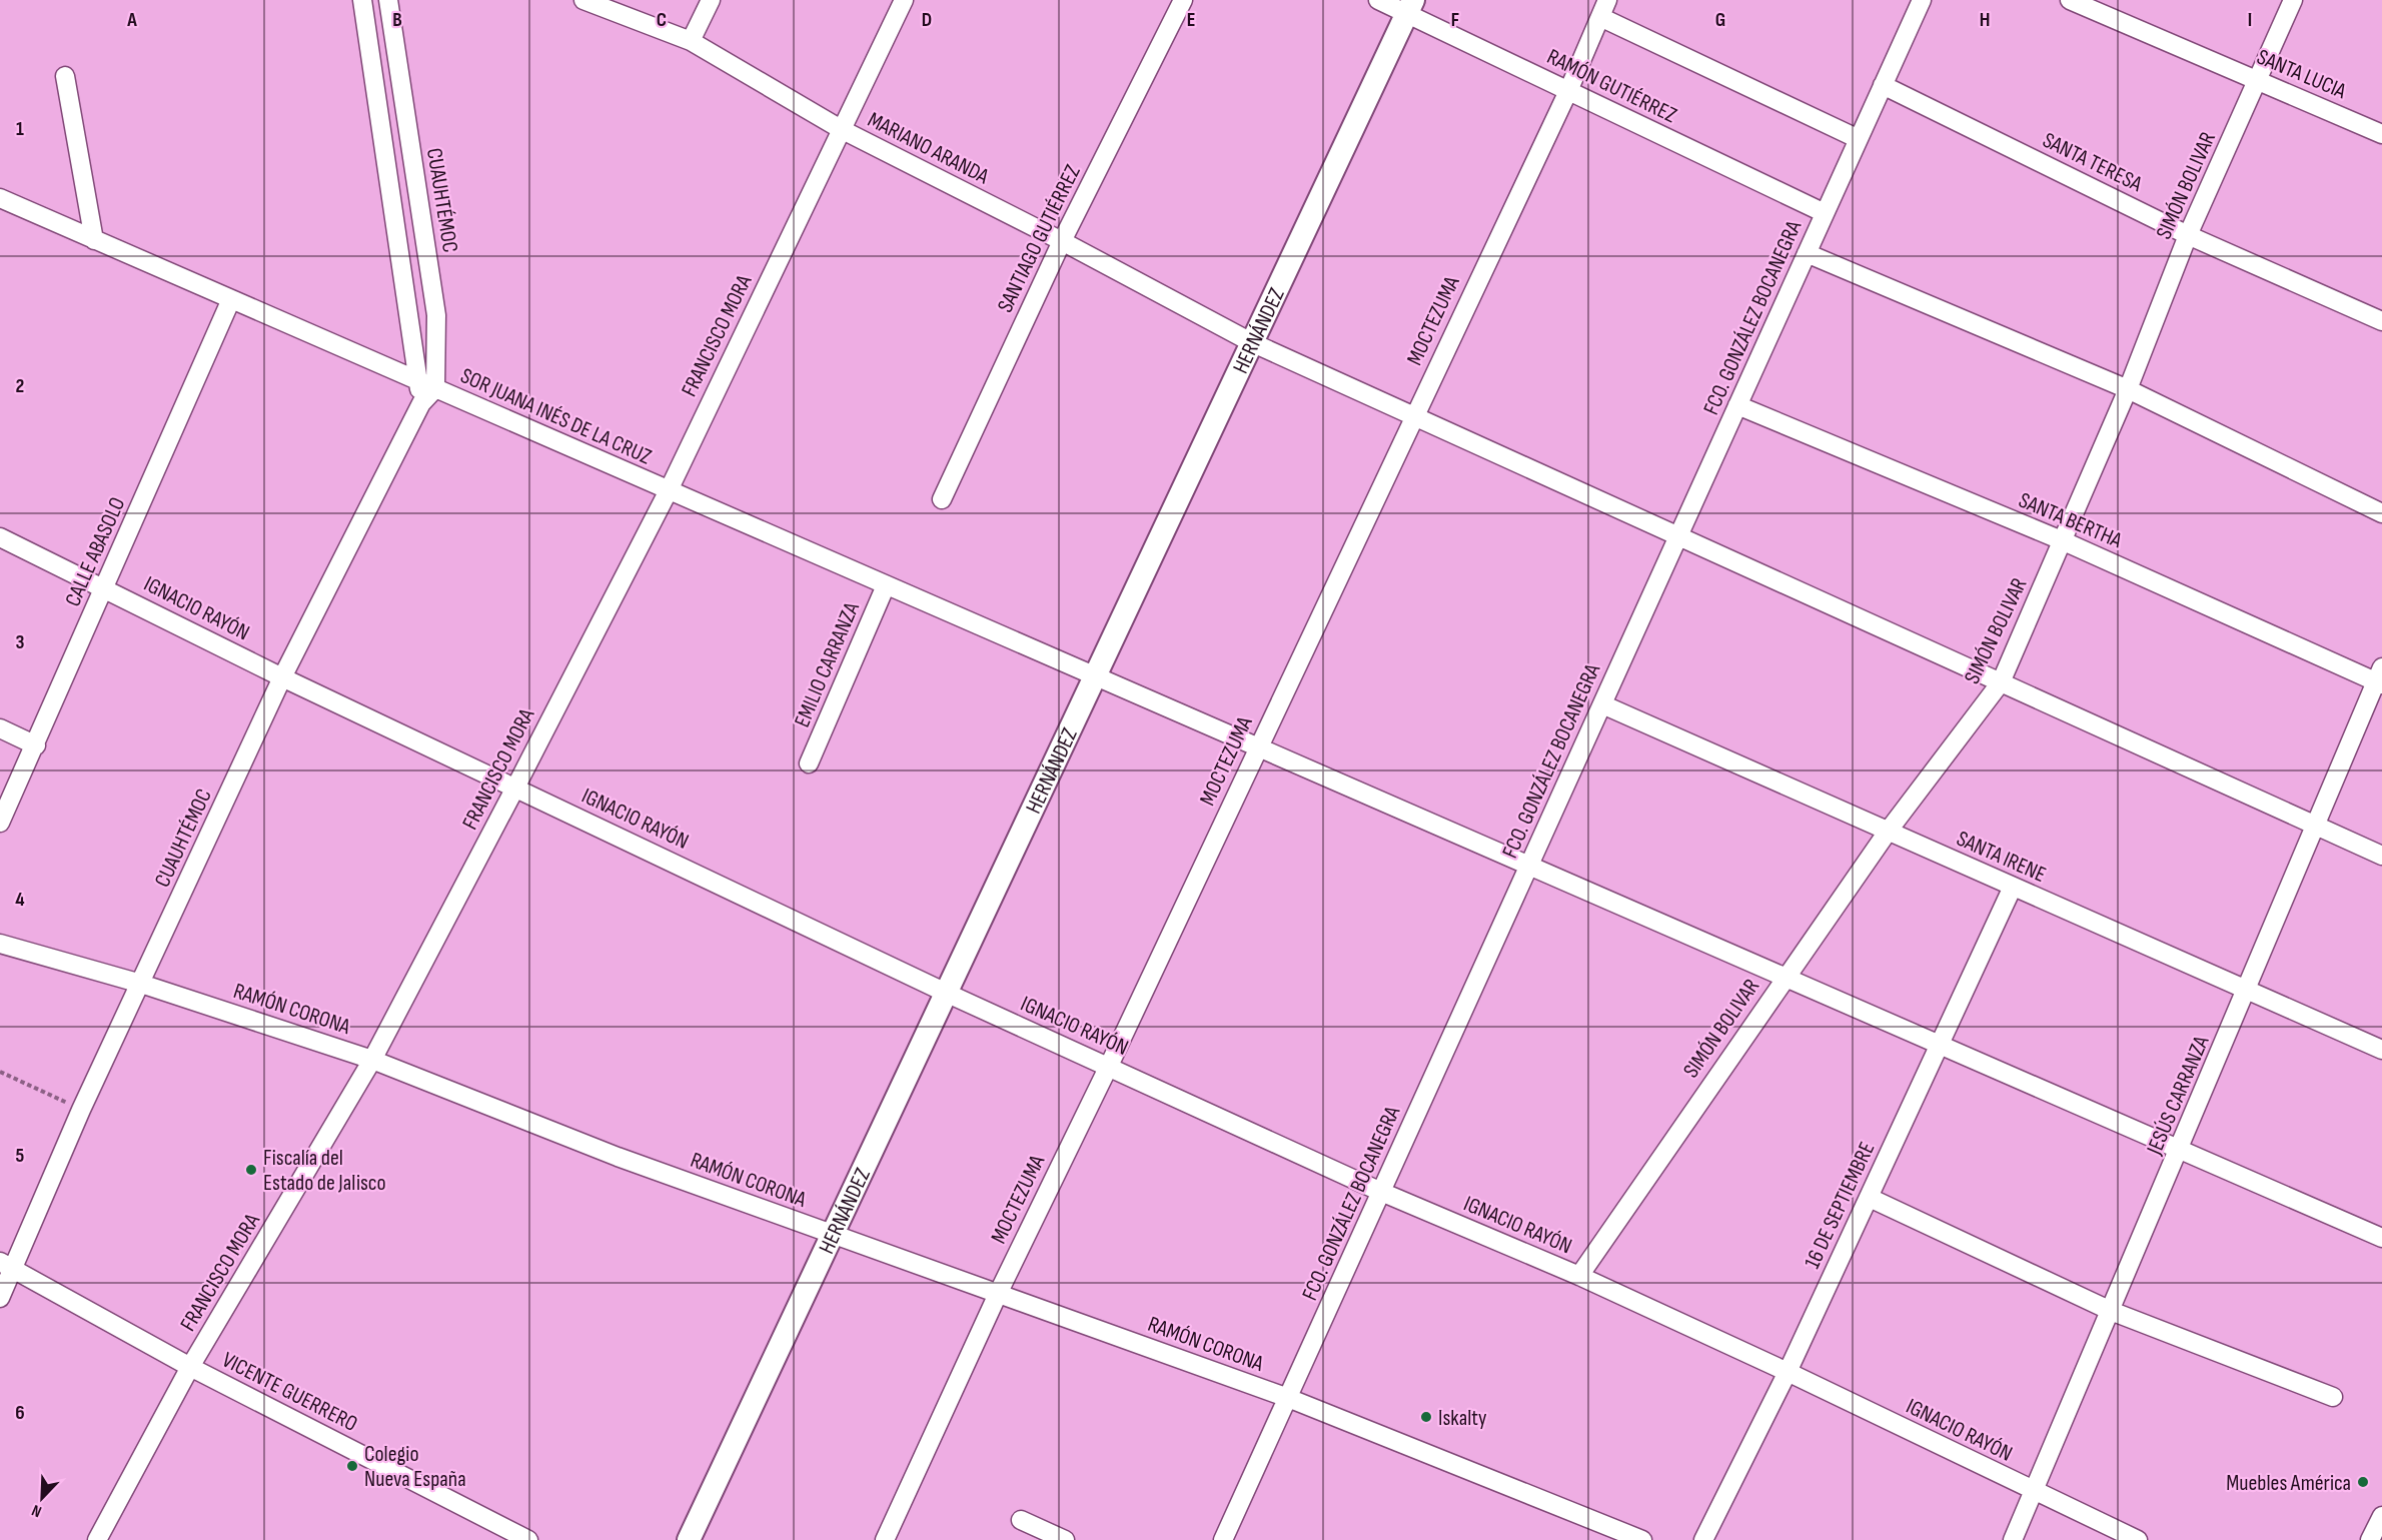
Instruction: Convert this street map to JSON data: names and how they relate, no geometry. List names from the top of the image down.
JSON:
{
  "streets": {
    "street": [
      "SANTA LUCIA",
      "RAMÓN GUTIÉRREZ",
      "MARIANO ARANDA",
      "SANTA TERESA",
      "SIMÓN BOLIVAR",
      "CUAUHTÉMOC",
      "SANTIAGO GUTIÉRREZ",
      "FCO. GONZÁLEZ BOCANEGRA",
      "MOCTEZUMA",
      "HERNÁNDEZ",
      "FRANCISCO MORA",
      "SOR JUANA INÉS DE LA CRUZ",
      "SANTA BERTHA",
      "CALLE ABASOLO",
      "IGNACIO RAYÓN",
      "EMILIO CARRANZA",
      "SANTA IRENE",
      "RAMÓN CORONA",
      "JESÚS CARRANZA",
      "16 DE SEPTIEMBRE",
      "VICENTE GUERRERO"
    ]
  },
  "crossings": [
    ["SANTA LUCIA", "SIMÓN BOLIVAR"],
    ["RAMÓN GUTIÉRREZ", "FCO. GONZÁLEZ BOCANEGRA"],
    ["RAMÓN GUTIÉRREZ", "MOCTEZUMA"],
    ["RAMÓN GUTIÉRREZ", "HERNÁNDEZ"],
    ["MARIANO ARANDA", "SIMÓN BOLIVAR"],
    ["MARIANO ARANDA", "SANTIAGO GUTIÉRREZ"],
    ["MARIANO ARANDA", "FCO. GONZÁLEZ BOCANEGRA"],
    ["MARIANO ARANDA", "MOCTEZUMA"],
    ["MARIANO ARANDA", "HERNÁNDEZ"],
    ["MARIANO ARANDA", "FRANCISCO MORA"],
    ["MARIANO ARANDA", "JESÚS CARRANZA"],
    ["SANTA TERESA", "SIMÓN BOLIVAR"],
    ["SANTA TERESA", "FCO. GONZÁLEZ BOCANEGRA"],
    ["SIMÓN BOLIVAR", "SOR JUANA INÉS DE LA CRUZ"],
    ["SIMÓN BOLIVAR", "SANTA BERTHA"],
    ["SIMÓN BOLIVAR", "IGNACIO RAYÓN"],
    ["SIMÓN BOLIVAR", "SANTA IRENE"],
    ["CUAUHTÉMOC", "SOR JUANA INÉS DE LA CRUZ"],
    ["CUAUHTÉMOC", "IGNACIO RAYÓN"],
    ["CUAUHTÉMOC", "RAMÓN CORONA"],
    ["CUAUHTÉMOC", "VICENTE GUERRERO"],
    ["FCO. GONZÁLEZ BOCANEGRA", "SOR JUANA INÉS DE LA CRUZ"],
    ["FCO. GONZÁLEZ BOCANEGRA", "SANTA BERTHA"],
    ["FCO. GONZÁLEZ BOCANEGRA", "IGNACIO RAYÓN"],
    ["FCO. GONZÁLEZ BOCANEGRA", "SANTA IRENE"],
    ["FCO. GONZÁLEZ BOCANEGRA", "RAMÓN CORONA"],
    ["MOCTEZUMA", "SOR JUANA INÉS DE LA CRUZ"],
    ["MOCTEZUMA", "IGNACIO RAYÓN"],
    ["MOCTEZUMA", "RAMÓN CORONA"],
    ["HERNÁNDEZ", "SOR JUANA INÉS DE LA CRUZ"],
    ["HERNÁNDEZ", "IGNACIO RAYÓN"],
    ["HERNÁNDEZ", "RAMÓN CORONA"],
    ["FRANCISCO MORA", "SOR JUANA INÉS DE LA CRUZ"],
    ["FRANCISCO MORA", "IGNACIO RAYÓN"],
    ["FRANCISCO MORA", "RAMÓN CORONA"],
    ["FRANCISCO MORA", "VICENTE GUERRERO"],
    ["SOR JUANA INÉS DE LA CRUZ", "CALLE ABASOLO"],
    ["SOR JUANA INÉS DE LA CRUZ", "EMILIO CARRANZA"],
    ["SOR JUANA INÉS DE LA CRUZ", "JESÚS CARRANZA"],
    ["SOR JUANA INÉS DE LA CRUZ", "16 DE SEPTIEMBRE"],
    ["SANTA BERTHA", "JESÚS CARRANZA"],
    ["CALLE ABASOLO", "IGNACIO RAYÓN"],
    ["IGNACIO RAYÓN", "JESÚS CARRANZA"],
    ["IGNACIO RAYÓN", "16 DE SEPTIEMBRE"],
    ["SANTA IRENE", "JESÚS CARRANZA"],
    ["SANTA IRENE", "16 DE SEPTIEMBRE"]
  ],
  "places": [
    "Fiscalía del Estado de Jalisco",
    "Iskalty",
    "Colegio Nueva España",
    "Muebles América"
  ],
  "north": "bottom left",
  "grid": {
    "columns": [
      "A",
      "B",
      "C",
      "D",
      "E",
      "F",
      "G",
      "H",
      "I"
    ],
    "rows": [
      "1",
      "2",
      "3",
      "4",
      "5",
      "6"
    ]
  }
}
